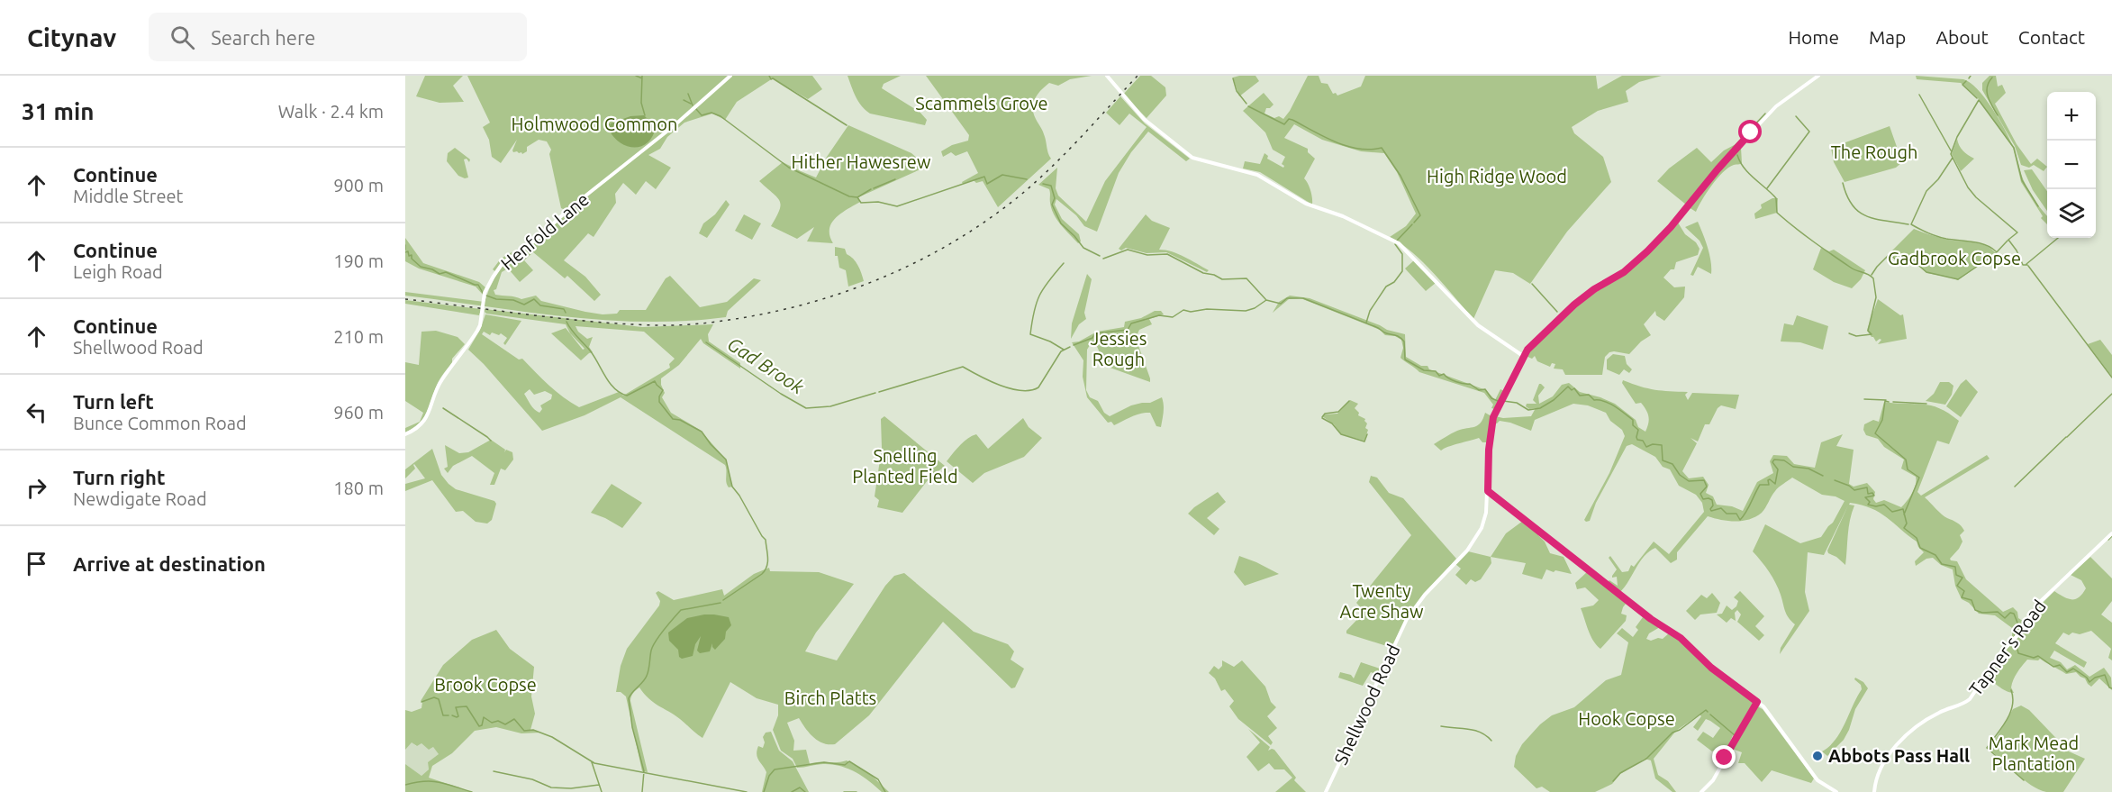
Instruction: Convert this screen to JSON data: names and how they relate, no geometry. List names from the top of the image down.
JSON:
{
  "streets": {
    "street": ["Henfold Lane", "Tapner's Road", "Shellwood Road"]
  },
  "water": ["Gad Brook"],
  "parks": [
    "Scammels Grove",
    "Holmwood Common",
    "The Rough",
    "Hither Hawesrew",
    "High Ridge Wood",
    "Gadbrook Copse",
    "Jessies Rough",
    "Snelling Planted Field",
    "Twenty Acre Shaw",
    "Brook Copse",
    "Birch Platts",
    "Hook Copse",
    "Mark Mead Plantation"
  ],
  "places": ["Abbots Pass Hall"],
  "page": {
    "header": "Citynav",
    "search": "Search here",
    "nav": [
      "Home",
      "Map",
      "About",
      "Contact"
    ],
    "heading": ["31 min", "Walk · 2.4 km"],
    "map_buttons": ["+", "−"],
    "list": [
      ["Continue", "Middle Street", "900 m"],
      ["Continue", "Leigh Road", "190 m"],
      ["Continue", "Shellwood Road", "210 m"],
      ["Turn left", "Bunce Common Road", "960 m"],
      ["Turn right", "Newdigate Road", "180 m"],
      "Arrive at destination"
    ]
  }
}
